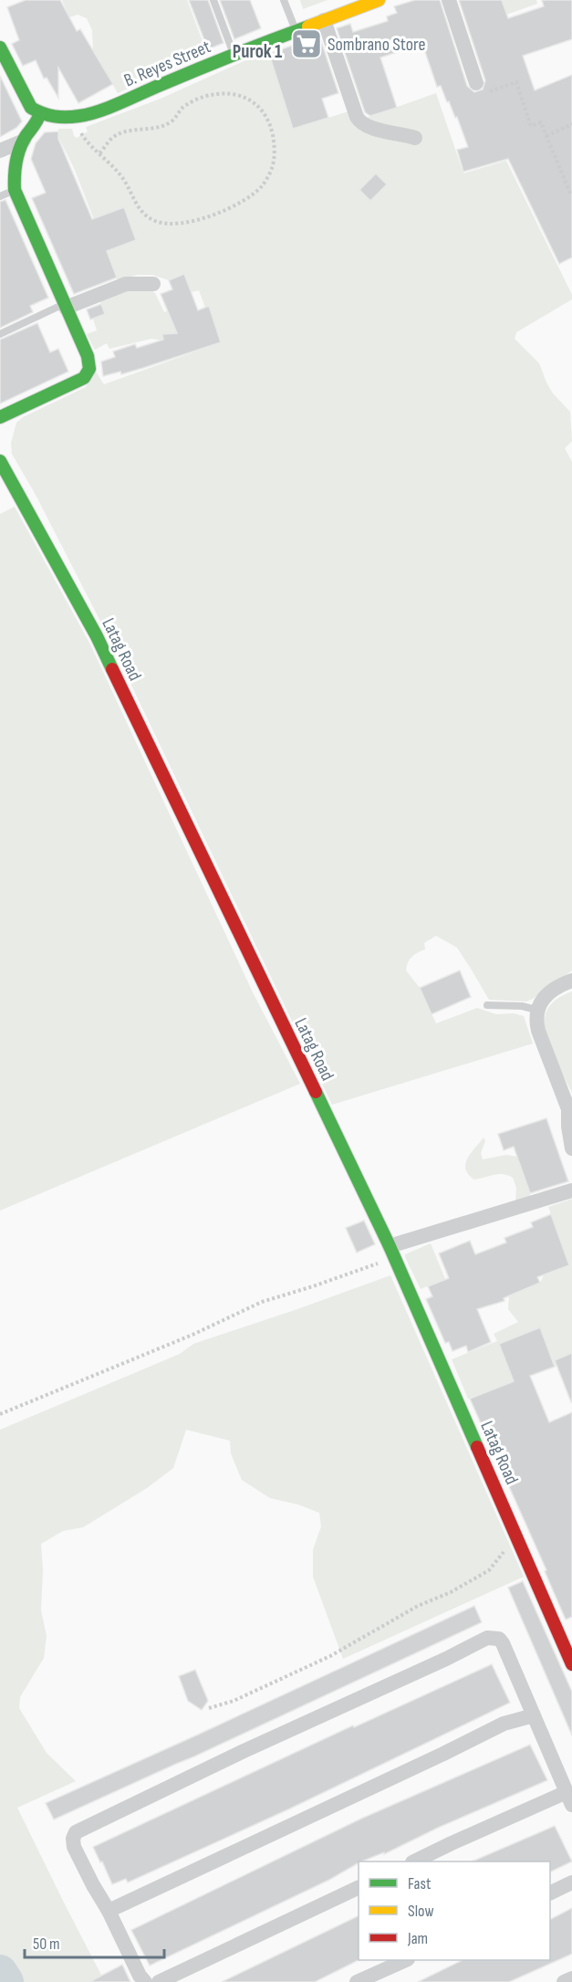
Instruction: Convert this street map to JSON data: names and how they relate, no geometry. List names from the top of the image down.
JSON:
{
  "streets": {
    "street": ["B. Reyes Street", "Latag Road"]
  },
  "districts": ["Purok 1"],
  "places": {
    "supermarket": ["Sombrano Store"]
  },
  "legend": ["Fast", "Slow", "Jam"],
  "scale_bar": "50 m"
}
